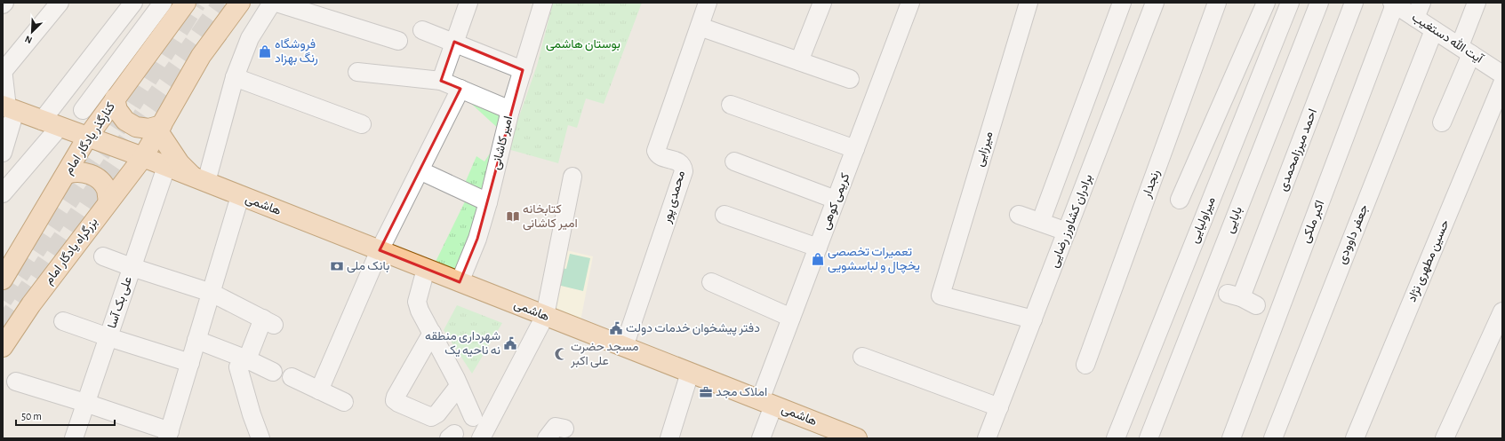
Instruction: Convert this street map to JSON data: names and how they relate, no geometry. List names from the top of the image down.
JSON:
{
  "streets": {
    "main road": ["کنارگذر یادگار امام", "هاشمی", "بزرگراه یادگار امام"],
    "street": [
      "آیت الله دستغیب",
      "امیر کاشانی",
      "میرزایی",
      "احمد میرزامحمدی",
      "رنجدار",
      "محمدی پور",
      "کریمی کوهی",
      "میراولیایی",
      "بابایی",
      "برادران کشاورز رضایی",
      "اکبر ملکی",
      "جعفر داوودی",
      "حسین مطهری نژاد",
      "علی بک آسا"
    ]
  },
  "crossings": [
    ["آیت الله دستغیب", "اکبر ملکی"],
    ["آیت الله دستغیب", "جعفر داوودی"],
    ["کنارگذر یادگار امام", "هاشمی"],
    ["امیر کاشانی", "هاشمی"],
    ["میرزایی", "برادران کشاورز رضایی"],
    ["محمدی پور", "هاشمی"],
    ["کریمی کوهی", "هاشمی"],
    ["هاشمی", "بزرگراه یادگار امام"],
    ["هاشمی", "علی بک آسا"]
  ],
  "parks": ["بوستان هاشمی"],
  "places": {
    "shop": ["فروشگاه رنگ بهزاد", "تعمیرات تخصصی یخچال و لباسشویی"],
    "library": ["کتابخانه امیر کاشانی"],
    "bank": ["بانک ملی"],
    "public building": ["دفتر پیشخوان خدمات دولت", "شهرداری منطقه نه ناحیه یک"],
    "mosque": ["مسجد حضرت علی اکبر"],
    "office": ["املاک مجد"]
  },
  "scale_bar": "50 m",
  "north": "bottom left"
}
